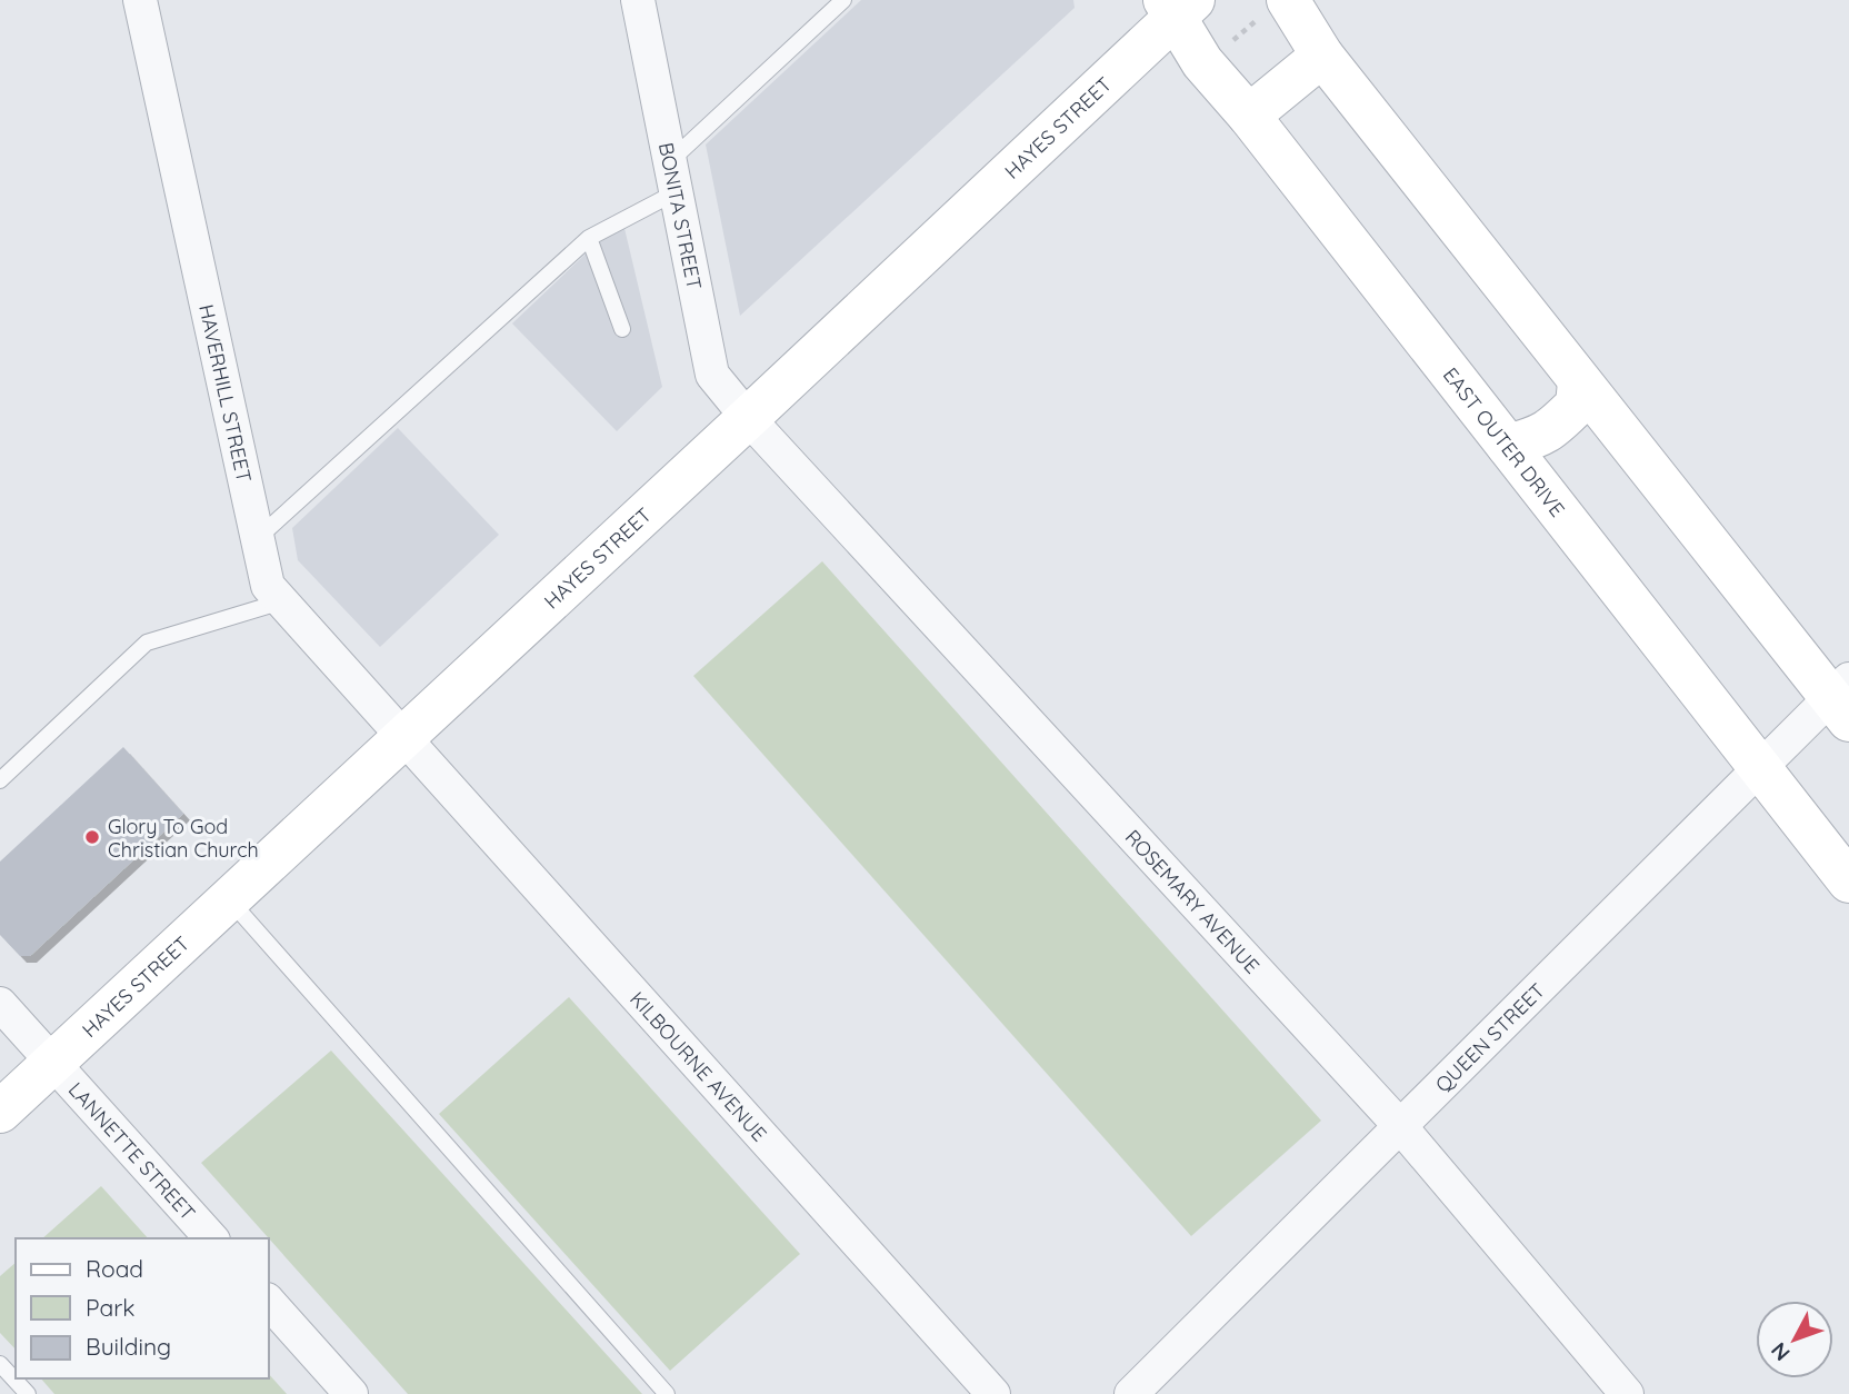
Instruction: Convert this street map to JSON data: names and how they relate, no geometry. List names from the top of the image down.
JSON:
{
  "streets": {
    "street": [
      "HAYES STREET",
      "BONITA STREET",
      "HAVERHILL STREET",
      "EAST OUTER DRIVE",
      "ROSEMARY AVENUE",
      "QUEEN STREET",
      "KILBOURNE AVENUE",
      "LANNETTE STREET"
    ]
  },
  "crossings": [
    ["HAYES STREET", "BONITA STREET"],
    ["HAYES STREET", "HAVERHILL STREET"],
    ["HAYES STREET", "EAST OUTER DRIVE"],
    ["HAYES STREET", "ROSEMARY AVENUE"],
    ["HAYES STREET", "KILBOURNE AVENUE"],
    ["HAYES STREET", "LANNETTE STREET"],
    ["BONITA STREET", "ROSEMARY AVENUE"],
    ["HAVERHILL STREET", "KILBOURNE AVENUE"],
    ["EAST OUTER DRIVE", "QUEEN STREET"],
    ["ROSEMARY AVENUE", "QUEEN STREET"]
  ],
  "places": ["Glory To God Christian Church"],
  "legend": ["Road", "Park", "Building"],
  "north": "bottom left"
}
